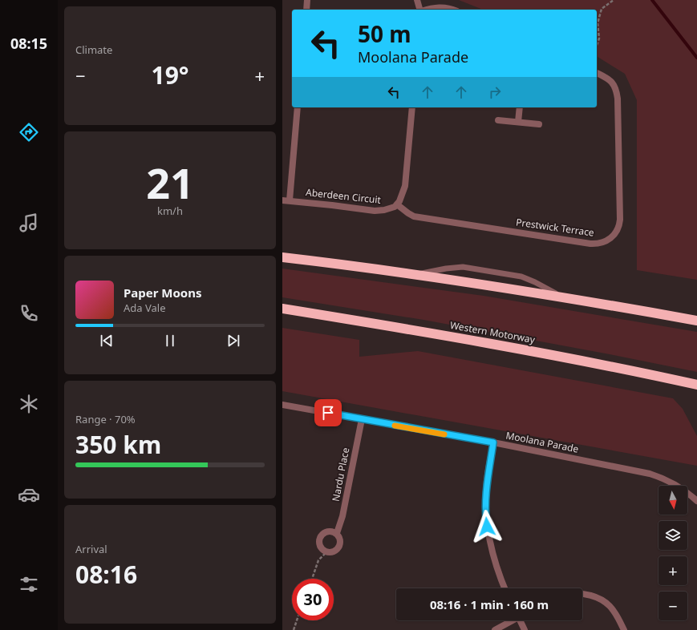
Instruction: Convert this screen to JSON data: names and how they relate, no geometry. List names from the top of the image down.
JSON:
{
  "streets": {
    "highway": ["Western Motorway"],
    "street": [
      "Aberdeen Circuit",
      "Prestwick Terrace",
      "Moolana Parade",
      "Nardu Place"
    ]
  },
  "crossings": [
    ["Aberdeen Circuit", "Prestwick Terrace"],
    ["Moolana Parade", "Nardu Place"]
  ],
  "north": "bottom",
  "page": {
    "tabs": "08:15",
    "tile": [
      "Climate",
      ["21", "km/h"],
      ["Range · 70%", "350 km"],
      ["Arrival", "08:16"]
    ],
    "turn": ["50 m", "Moolana Parade"],
    "heat": ["−", "19°", "+"],
    "song": ["Paper Moons", "Ada Vale"],
    "map_buttons": ["+", "−"],
    "limit": "30",
    "trip": "08:16 · 1 min · 160 m"
  }
}
